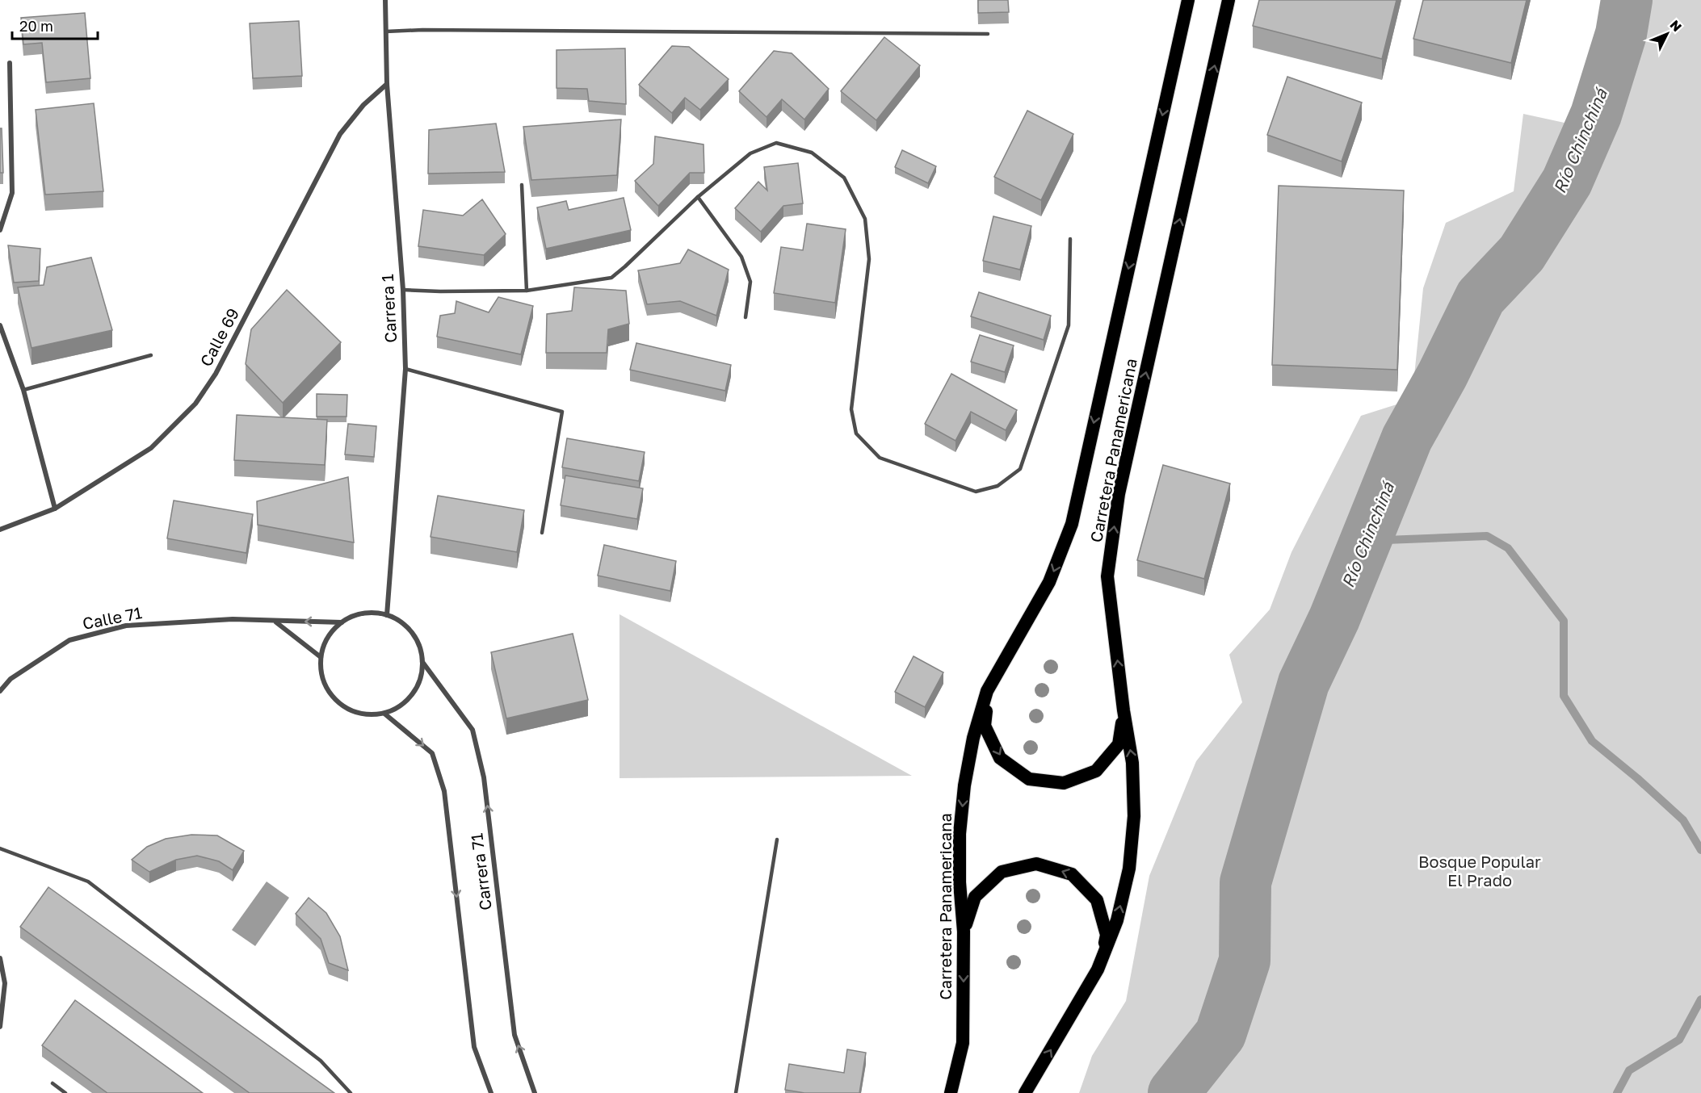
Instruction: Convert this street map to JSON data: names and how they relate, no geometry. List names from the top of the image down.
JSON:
{
  "streets": {
    "highway": ["Carretera Panamericana"],
    "street": [
      "Carrera 1",
      "Calle 69",
      "Calle 71",
      "Carrera 71"
    ]
  },
  "crossings": [
    ["Carrera 1", "Calle 69"],
    ["Carrera 1", "Calle 71"],
    ["Carrera 1", "Carrera 71"],
    ["Calle 71", "Carrera 71"]
  ],
  "water": ["Río Chinchiná"],
  "parks": ["Bosque Popular El Prado"],
  "scale_bar": "20 m",
  "north": "top right"
}
